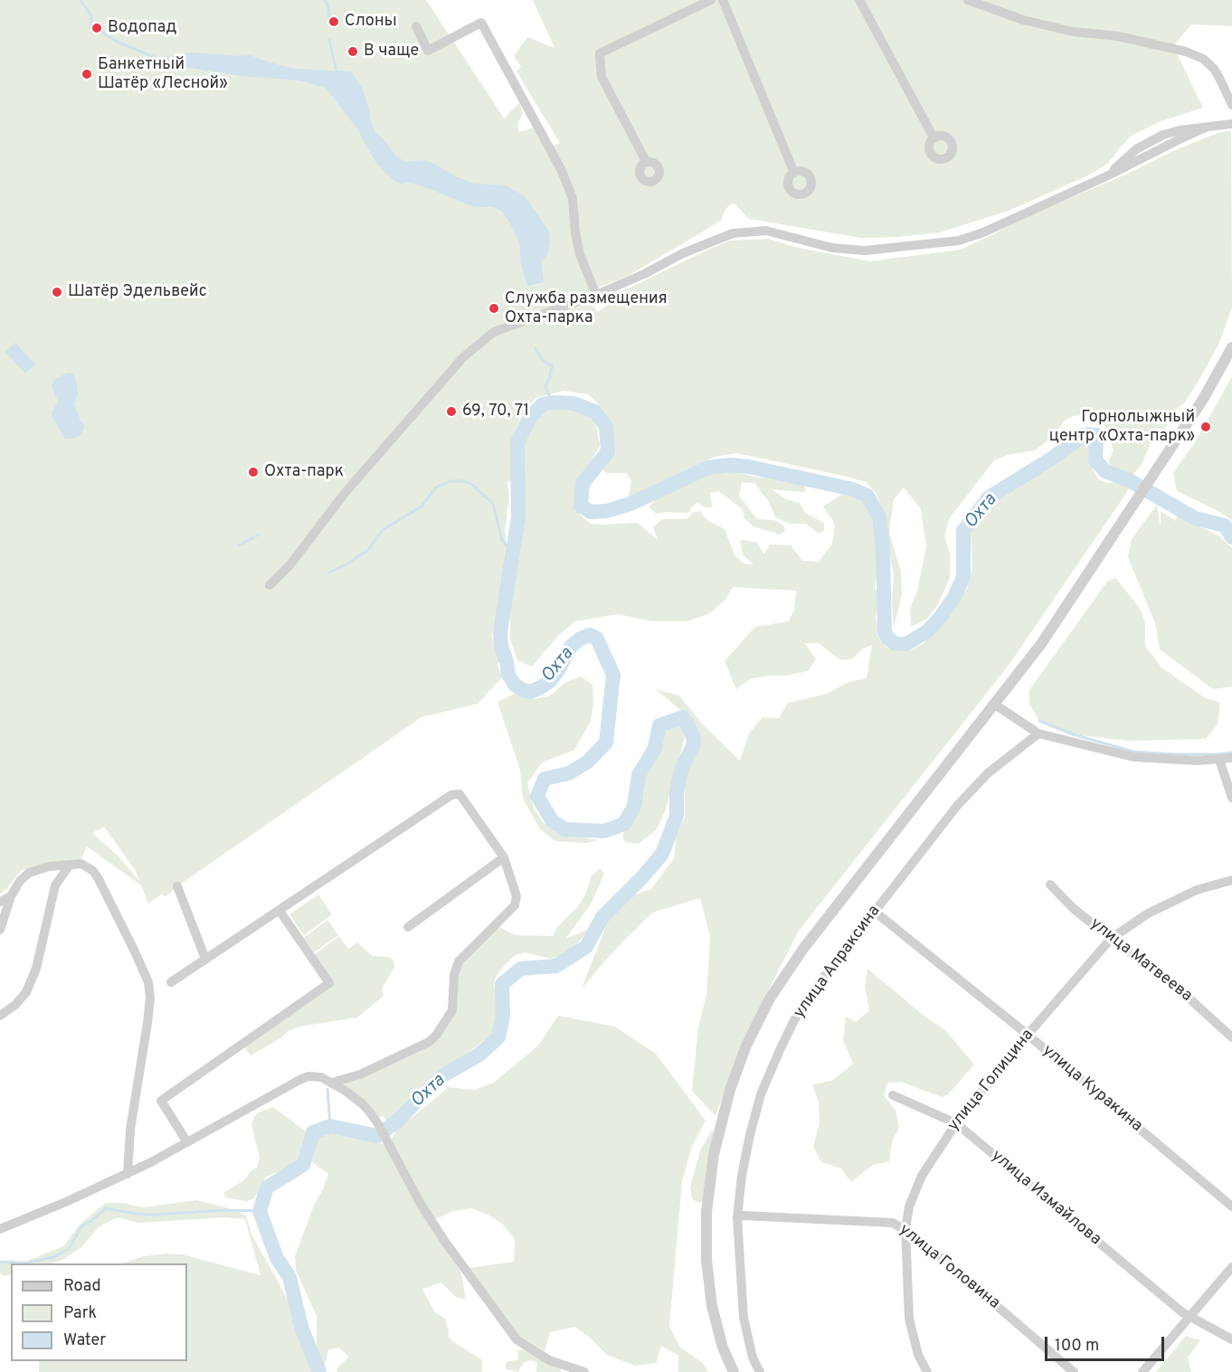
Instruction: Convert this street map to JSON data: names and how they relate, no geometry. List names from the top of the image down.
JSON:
{
  "streets": {
    "street": [
      "улица Матвеева",
      "улица Апраксина",
      "улица Голицина",
      "улица Куракина",
      "улица Измайлова",
      "улица Головина"
    ]
  },
  "crossings": [
    ["улица Матвеева", "улица Голицина"],
    ["улица Апраксина", "улица Куракина"],
    ["улица Апраксина", "улица Головина"],
    ["улица Голицина", "улица Куракина"],
    ["улица Голицина", "улица Измайлова"],
    ["улица Голицина", "улица Головина"]
  ],
  "water": ["Охта"],
  "places": [
    "Слоны",
    "Водопад",
    "В чаще",
    "Банкетный Шатёр «Лесной»",
    "Шатёр Эдельвейс",
    "Служба размещения Охта-парка",
    "69, 70, 71",
    "Горнолыжный центр «Охта-парк»",
    "Охта-парк"
  ],
  "legend": ["Road", "Park", "Water"],
  "scale_bar": "100 m"
}
